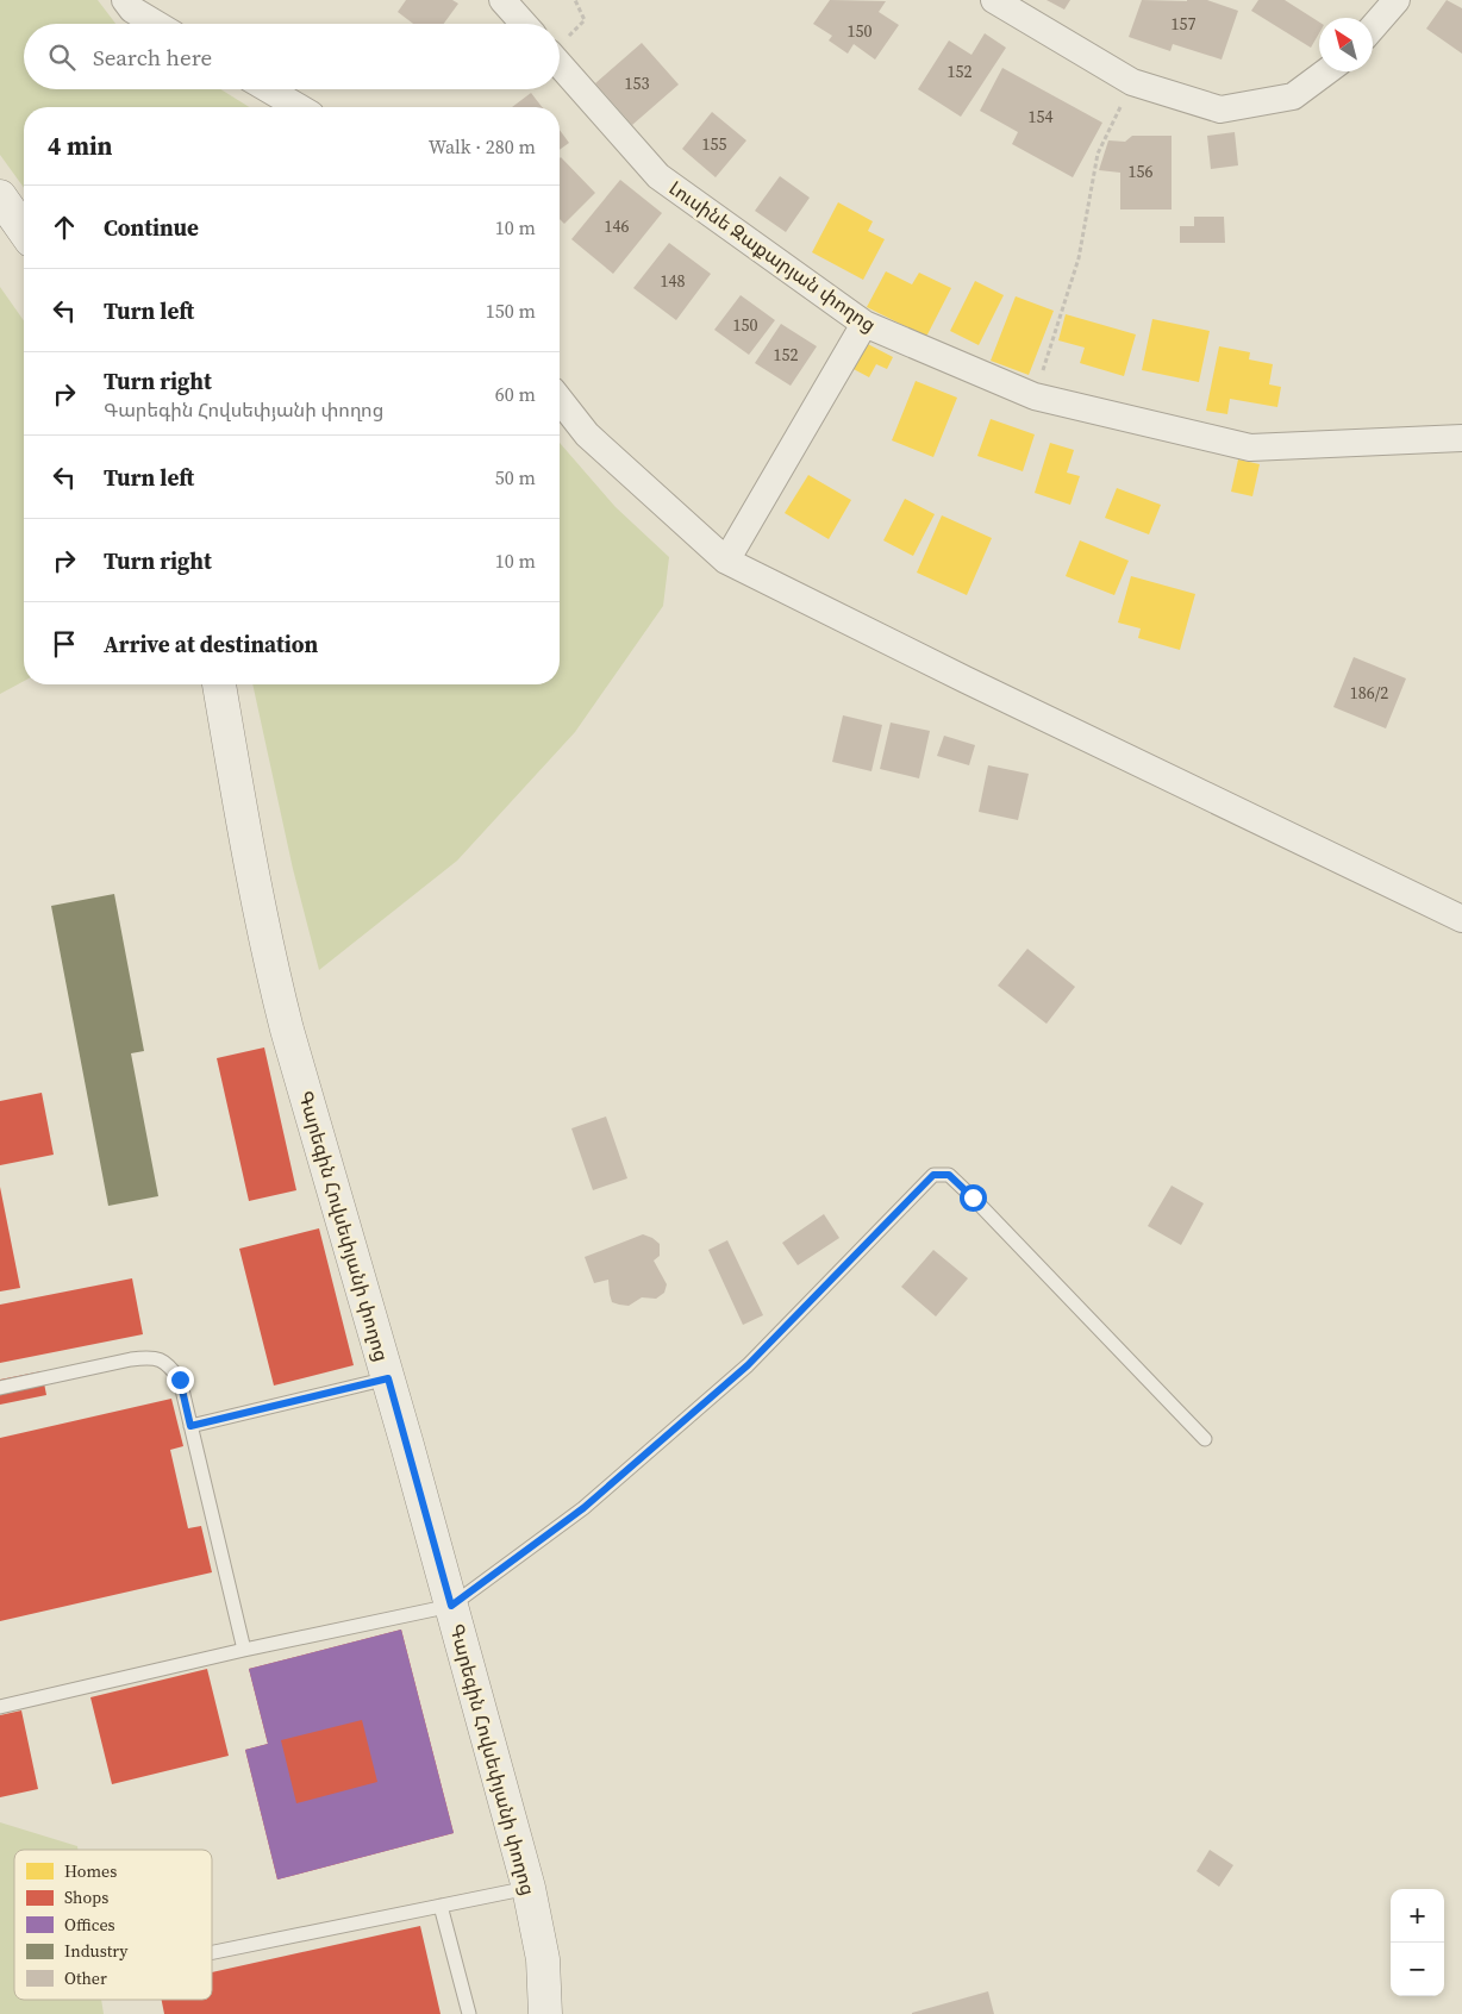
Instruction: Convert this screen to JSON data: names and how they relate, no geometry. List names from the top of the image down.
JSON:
{
  "streets": {
    "main road": ["Գարեգին Հովսեփյանի փողոց"],
    "street": ["Լուսինե Զաքարյան փողոց"]
  },
  "house_numbers": [
    "157",
    "150",
    "152",
    "153",
    "154",
    "155",
    "156",
    "146",
    "148",
    "150",
    "152",
    "186/2"
  ],
  "legend": [
    "Homes",
    "Shops",
    "Offices",
    "Industry",
    "Other"
  ],
  "north": "top left",
  "page": {
    "search": "Search here",
    "heading": ["4 min", "Walk · 280 m"],
    "list": [
      ["Continue", "10 m"],
      ["Turn left", "150 m"],
      ["Turn right", "Գարեգին Հովսեփյանի փողոց", "60 m"],
      ["Turn left", "50 m"],
      ["Turn right", "10 m"],
      "Arrive at destination"
    ],
    "map_buttons": ["+", "−"]
  }
}
